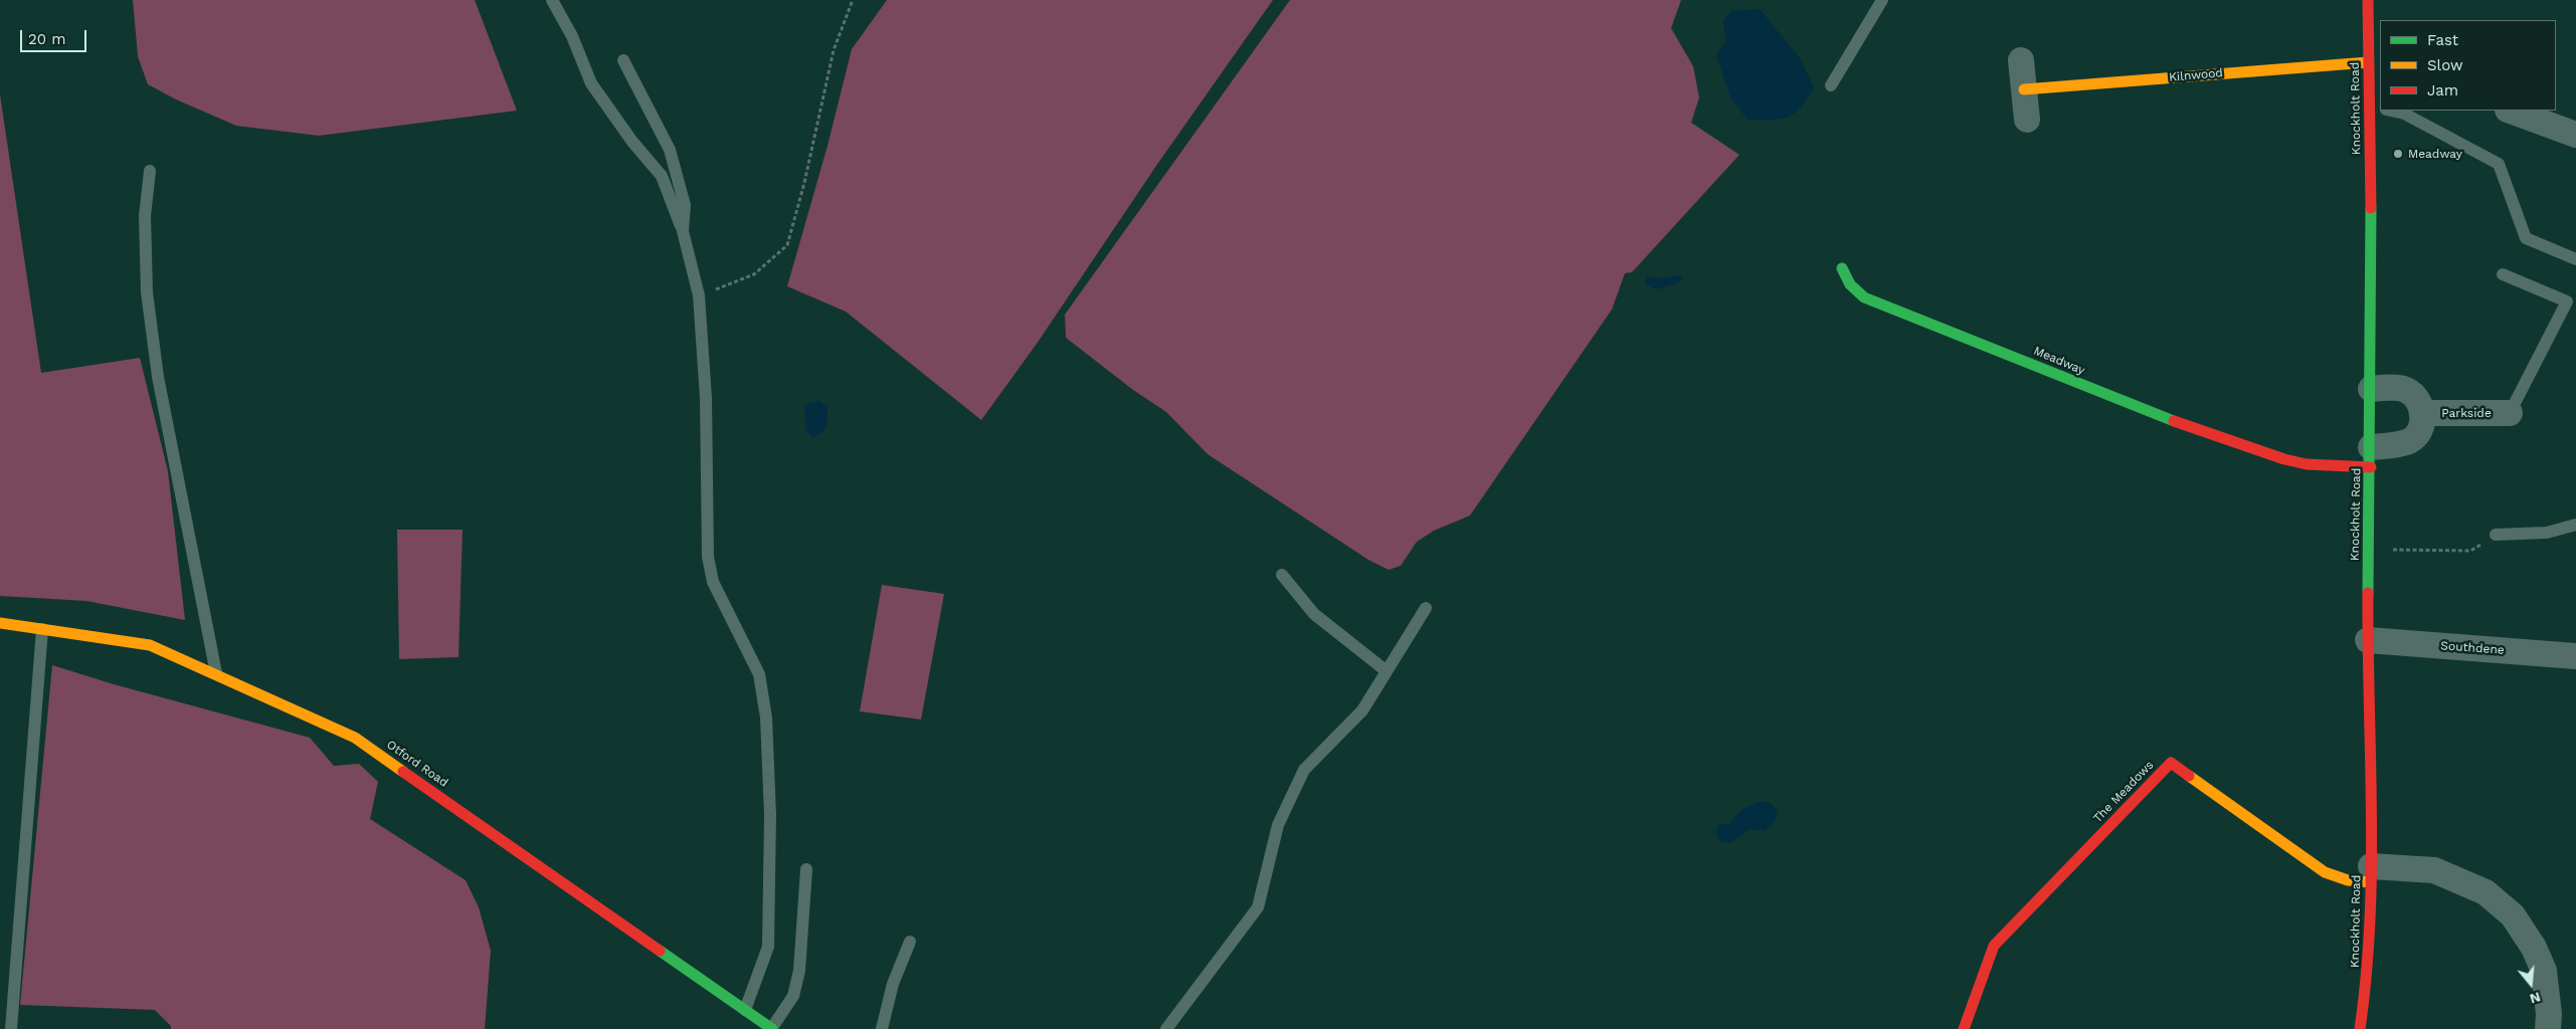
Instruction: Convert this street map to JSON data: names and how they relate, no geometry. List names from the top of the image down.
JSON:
{
  "streets": {
    "street": [
      "Kilnwood",
      "Knockholt Road",
      "Meadway",
      "Parkside",
      "Southdene",
      "Otford Road",
      "The Meadows"
    ]
  },
  "crossings": [
    ["Kilnwood", "Knockholt Road"],
    ["Knockholt Road", "Meadway"],
    ["Knockholt Road", "Parkside"],
    ["Knockholt Road", "Southdene"],
    ["Knockholt Road", "The Meadows"],
    ["Meadway", "Parkside"]
  ],
  "places": ["Meadway"],
  "legend": ["Fast", "Slow", "Jam"],
  "scale_bar": "20 m",
  "north": "bottom"
}
